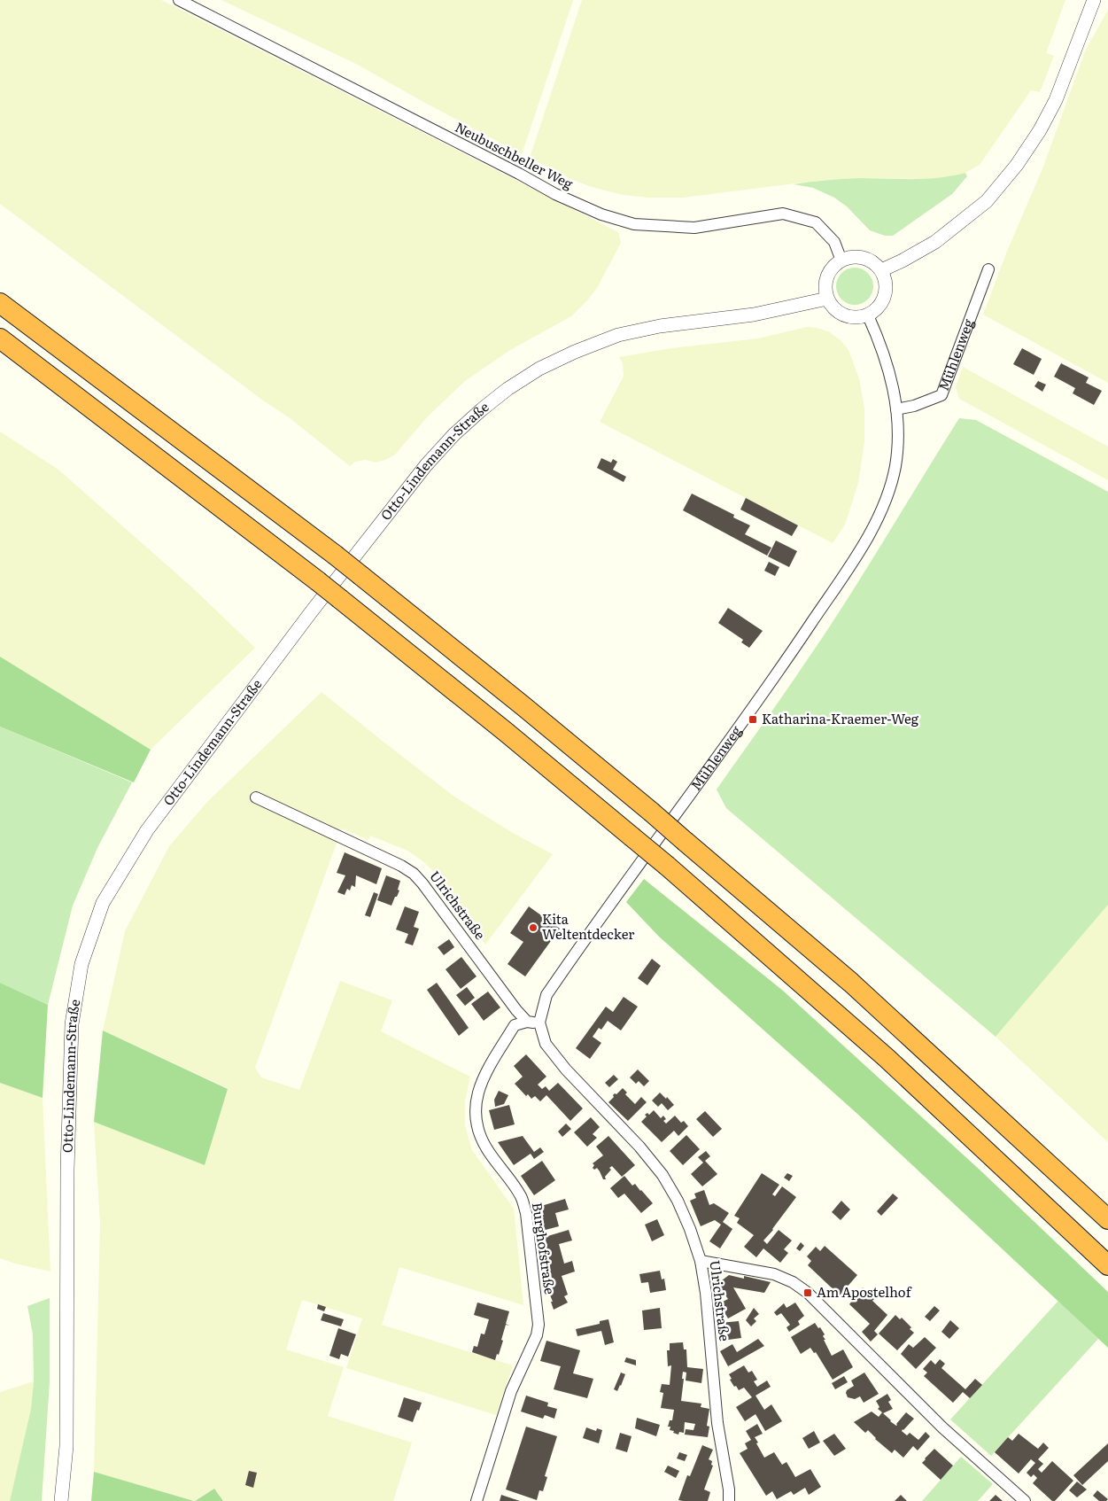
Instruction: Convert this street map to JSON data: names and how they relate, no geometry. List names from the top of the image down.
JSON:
{
  "streets": {
    "street": [
      "Neubuschbeller Weg",
      "Mühlenweg",
      "Otto-Lindemann-Straße",
      "Ulrichstraße",
      "Burghofstraße"
    ]
  },
  "crossings": [
    ["Neubuschbeller Weg", "Mühlenweg"],
    ["Neubuschbeller Weg", "Otto-Lindemann-Straße"],
    ["Mühlenweg", "Otto-Lindemann-Straße"],
    ["Mühlenweg", "Ulrichstraße"],
    ["Ulrichstraße", "Burghofstraße"]
  ],
  "places": {
    "transit": ["Katharina-Kraemer-Weg", "Am Apostelhof"],
    "other": ["Kita Weltentdecker"]
  }
}
